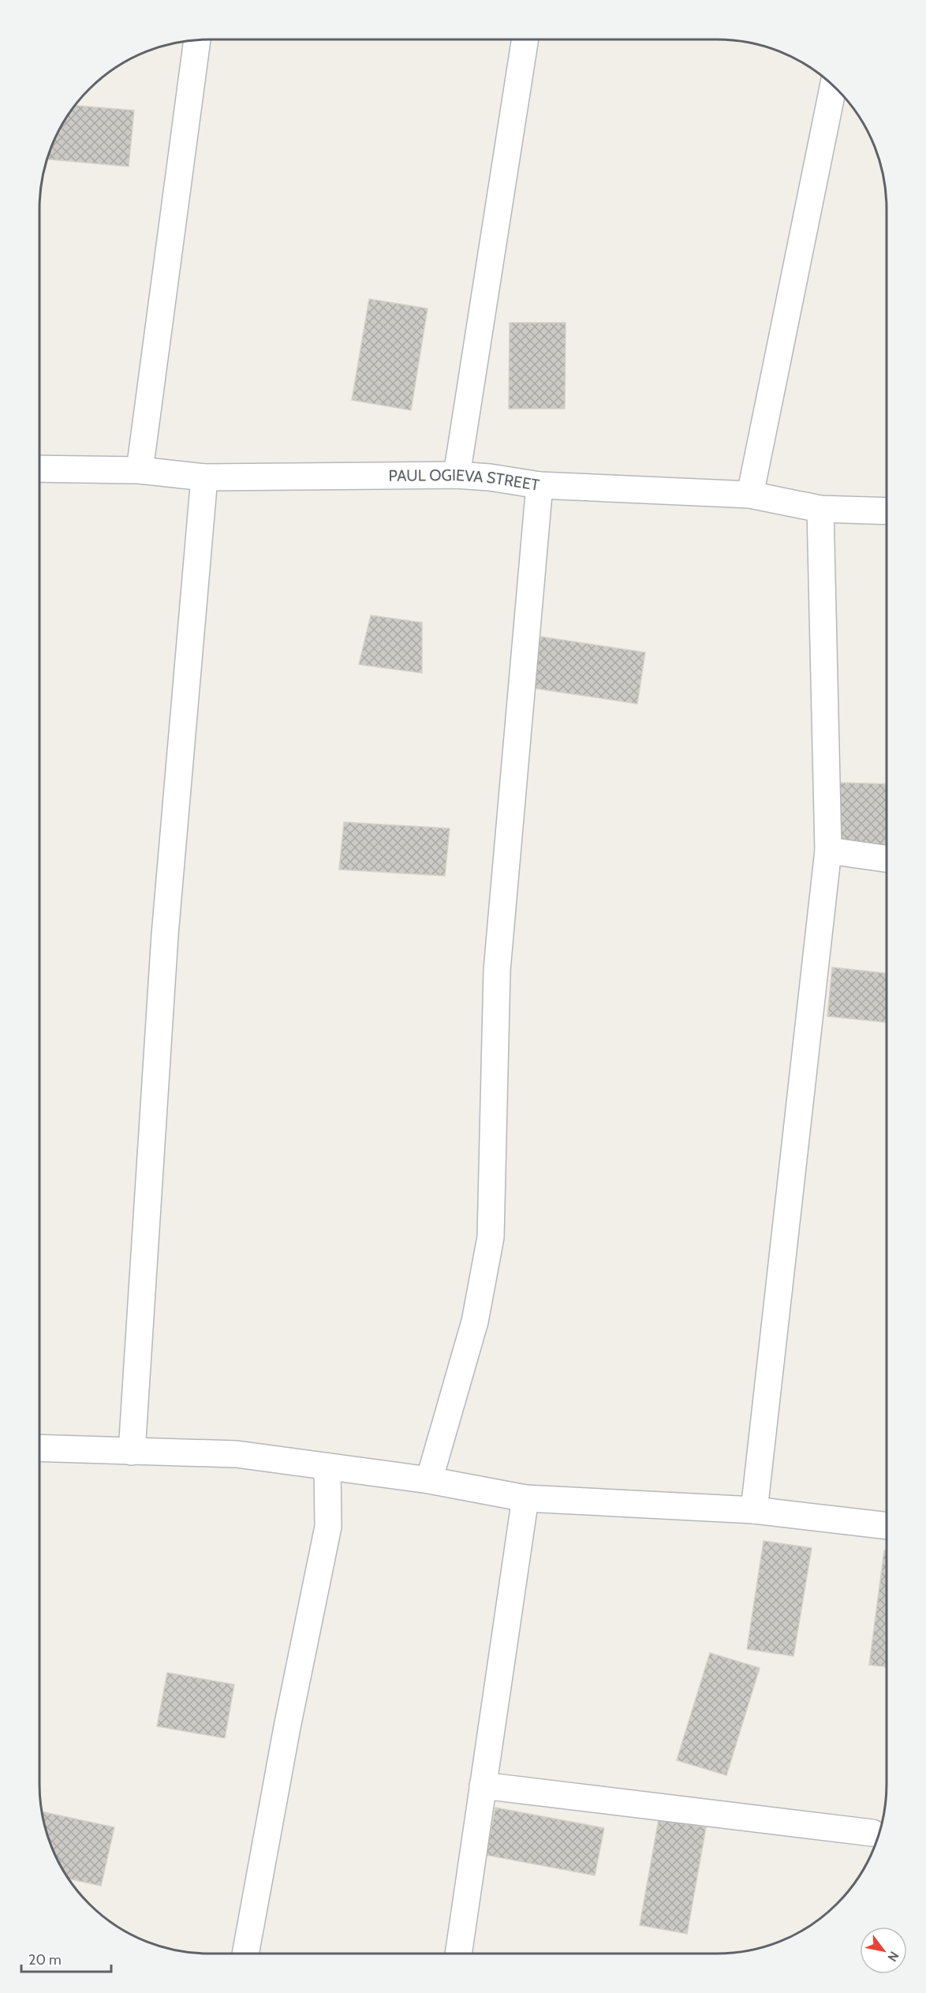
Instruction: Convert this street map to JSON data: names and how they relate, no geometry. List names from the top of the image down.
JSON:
{
  "streets": {
    "street": ["PAUL OGIEVA STREET"]
  },
  "scale_bar": "20 m",
  "north": "bottom right"
}
